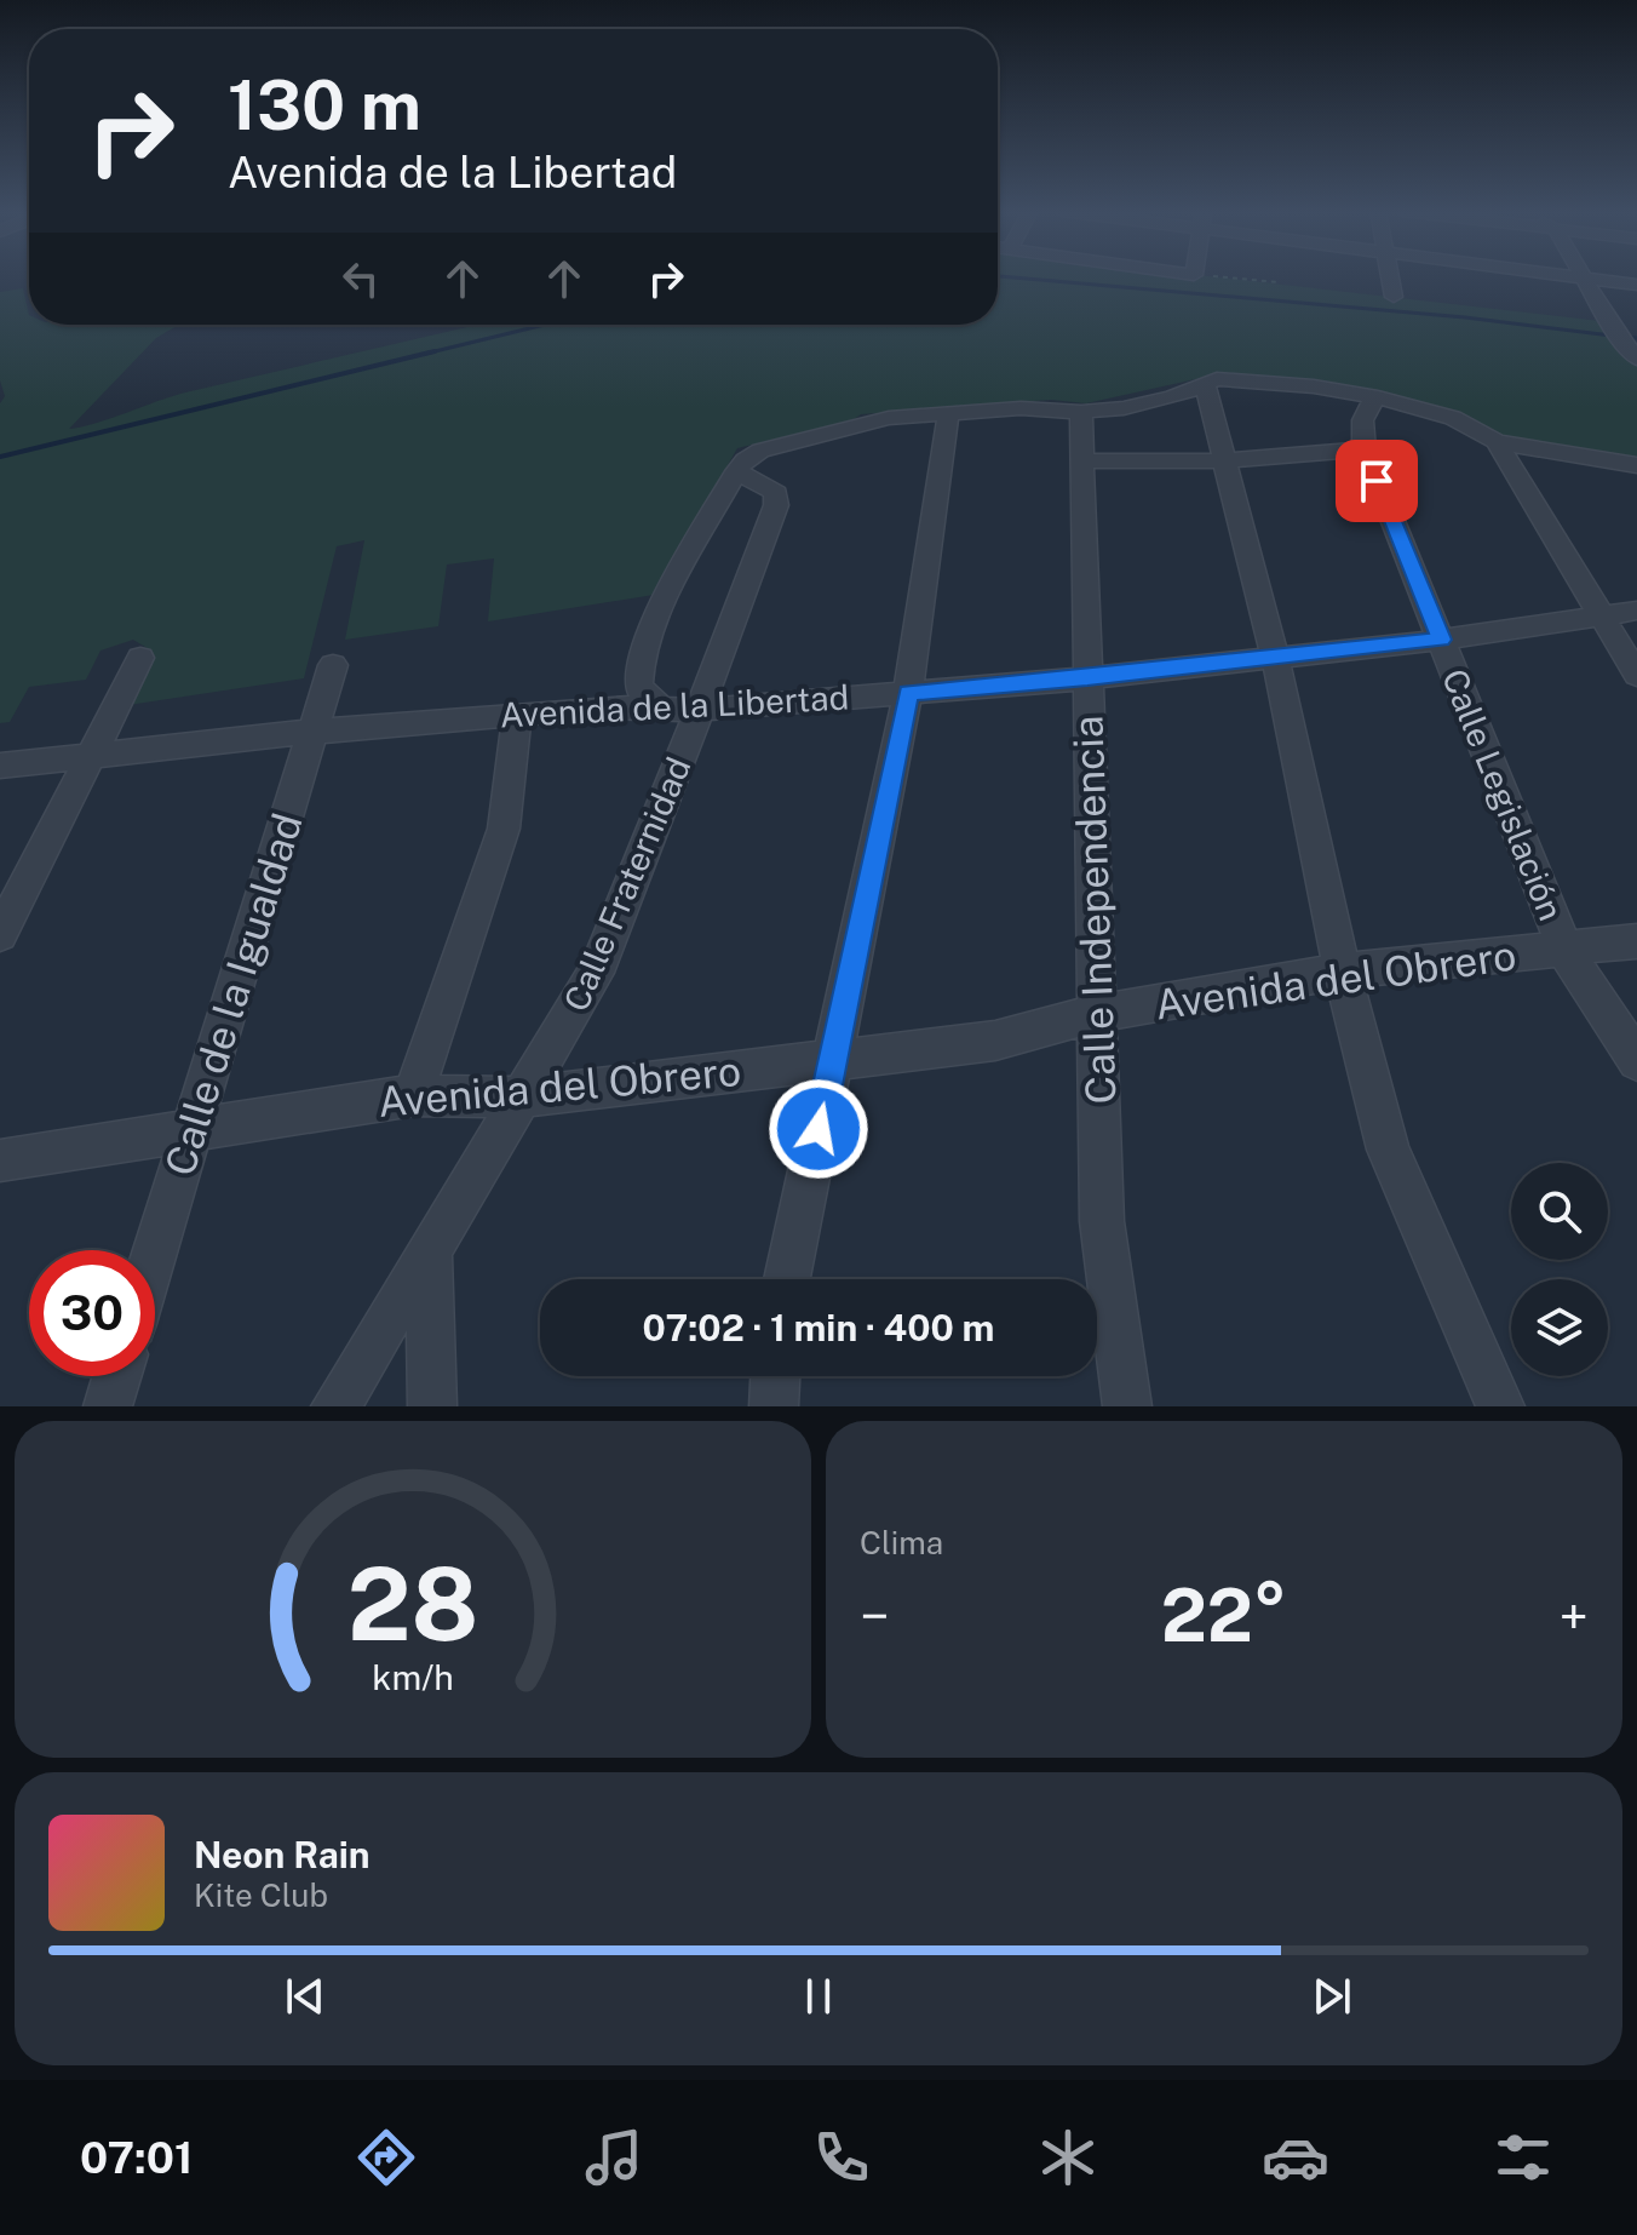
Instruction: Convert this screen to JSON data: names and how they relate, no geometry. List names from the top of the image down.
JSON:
{
  "streets": {
    "street": [
      "Avenida de la Libertad",
      "Calle Legislación",
      "Calle Fraternidad",
      "Calle Independencia",
      "Avenida del Obrero",
      "Calle de la Igualdad"
    ]
  },
  "crossings": [
    ["Avenida de la Libertad", "Calle Legislación"],
    ["Avenida de la Libertad", "Calle Fraternidad"],
    ["Avenida de la Libertad", "Calle Independencia"],
    ["Avenida de la Libertad", "Calle de la Igualdad"],
    ["Calle Legislación", "Avenida del Obrero"],
    ["Calle Fraternidad", "Avenida del Obrero"],
    ["Calle Independencia", "Avenida del Obrero"],
    ["Avenida del Obrero", "Calle de la Igualdad"]
  ],
  "page": {
    "turn": ["130 m", "Avenida de la Libertad"],
    "limit": "30",
    "trip": "07:02 · 1 min · 400 m",
    "tile": "Clima",
    "heat": ["−", "22°", "+"],
    "song": ["Neon Rain", "Kite Club"],
    "tabs": "07:01",
    "gauge": ["28", "km/h"]
  }
}
